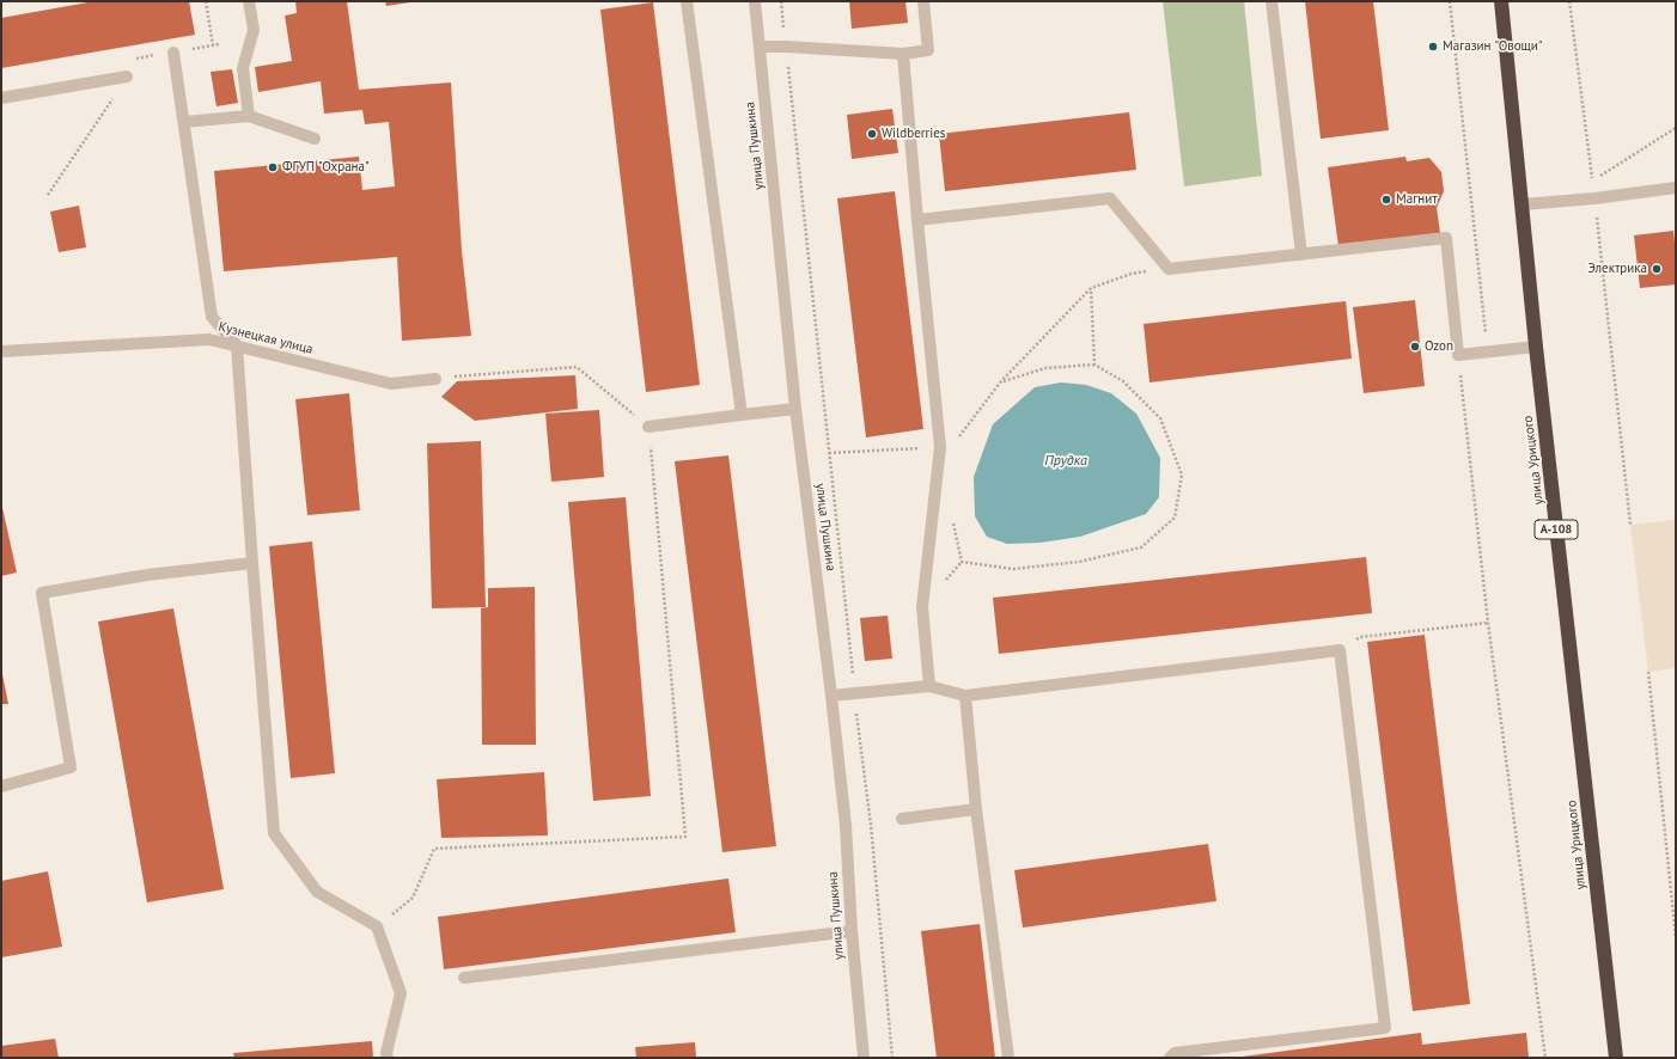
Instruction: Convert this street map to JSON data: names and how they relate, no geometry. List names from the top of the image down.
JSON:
{
  "streets": {
    "highway": ["улица Урицкого", "А-108"],
    "street": ["улица Пушкина", "Кузнецкая улица"]
  },
  "water": ["Прудка"],
  "places": [
    "Магазин \"Овощи\"",
    "Wildberries",
    "ФГУП \"Охрана\"",
    "Магнит",
    "Электрика",
    "Ozon"
  ]
}
